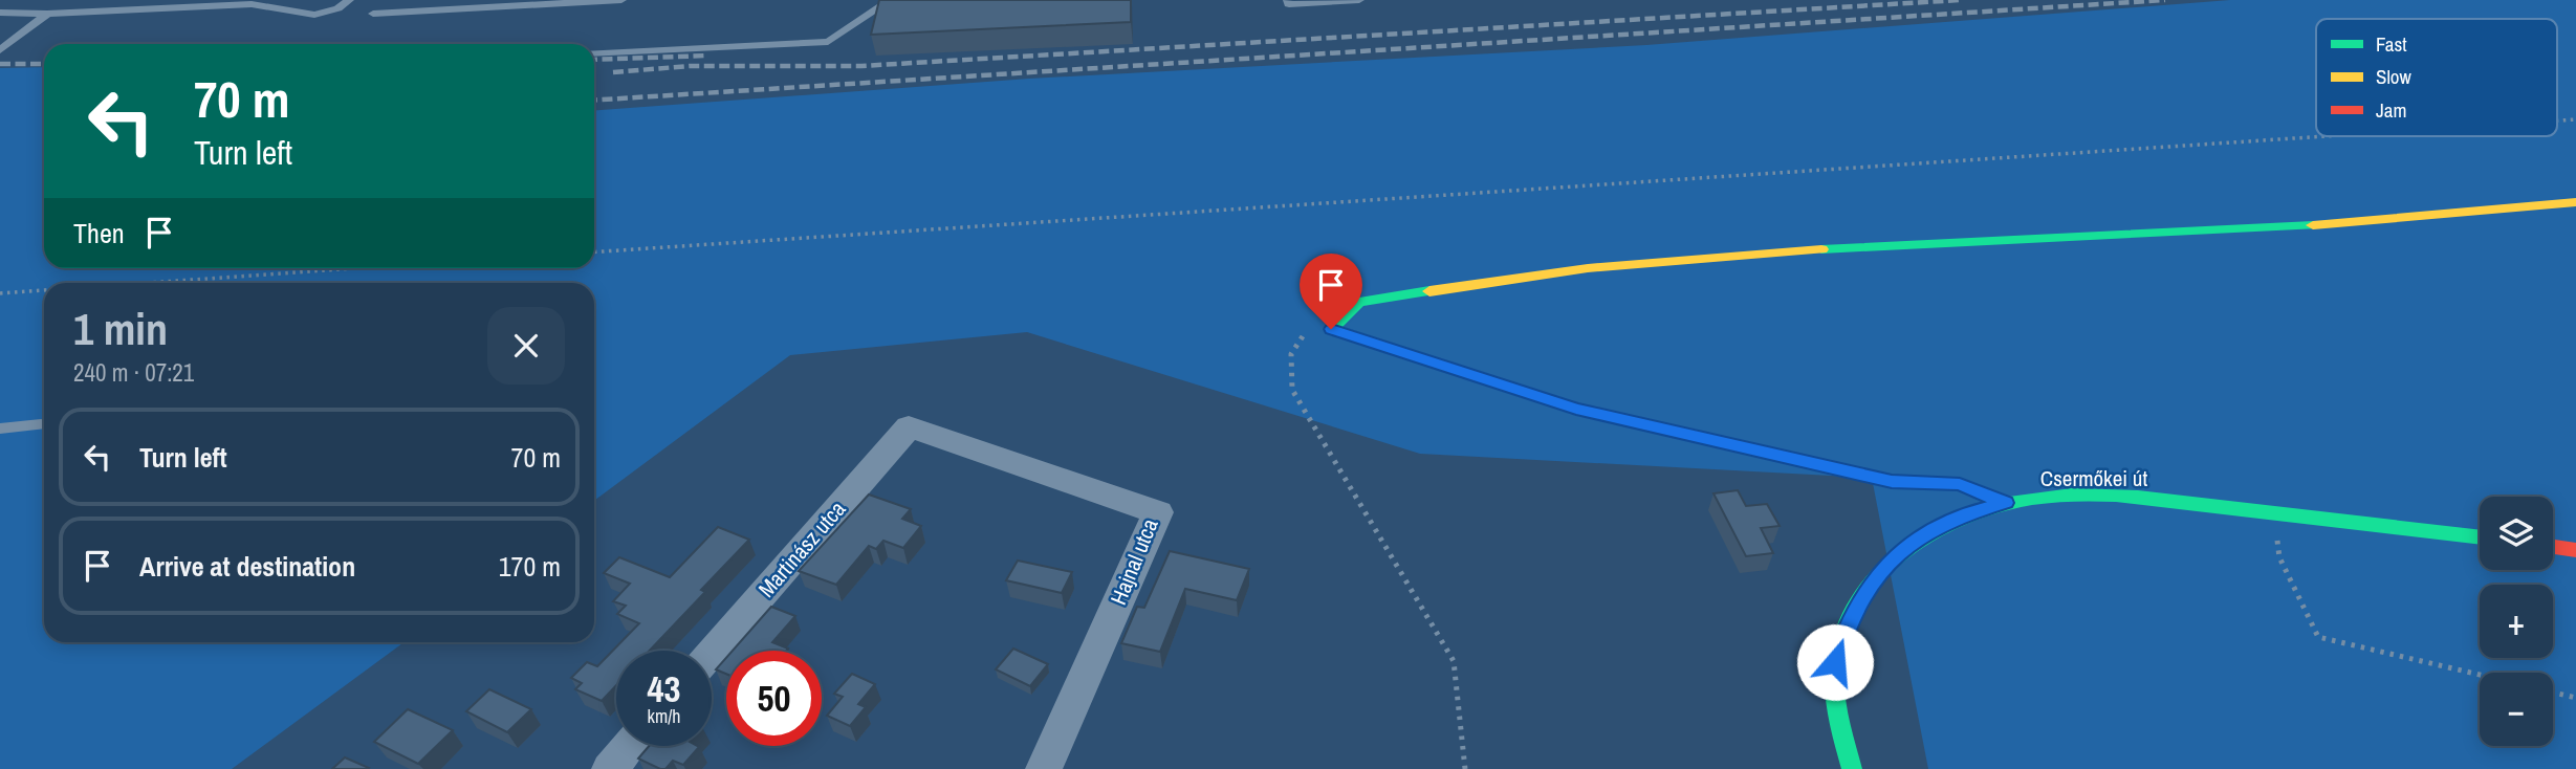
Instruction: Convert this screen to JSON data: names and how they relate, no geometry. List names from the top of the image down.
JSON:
{
  "streets": {
    "street": ["Csermőkei út", "Martinász utca", "Hajnal utca"]
  },
  "crossings": [
    ["Martinász utca", "Hajnal utca"]
  ],
  "legend": ["Fast", "Slow", "Jam"],
  "page": {
    "turn": ["70 m", "Turn left"],
    "then": "Then",
    "heading": ["1 min", "240 m · 07:21"],
    "list": [
      {
        "name": "Turn left",
        "value": "70 m"
      },
      {
        "name": "Arrive at destination",
        "value": "170 m"
      }
    ],
    "map_buttons": ["+", "−"],
    "speed": "43 km/h",
    "limit": "50"
  }
}
